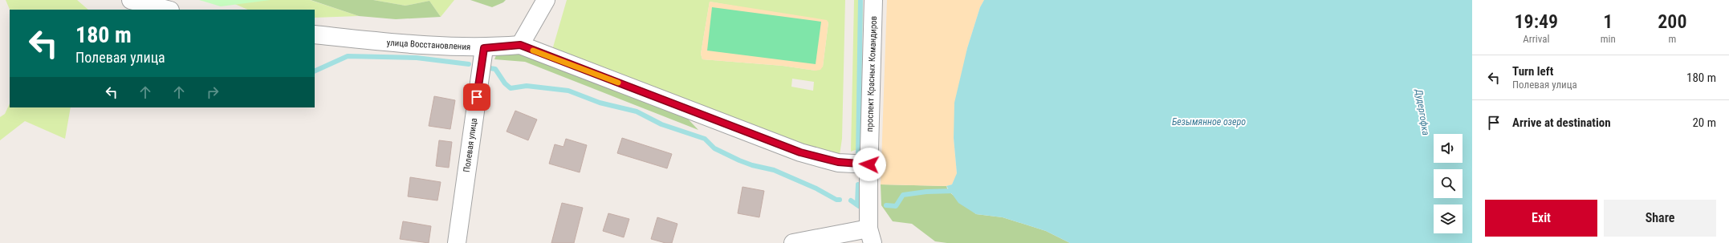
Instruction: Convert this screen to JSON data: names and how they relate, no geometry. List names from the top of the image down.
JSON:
{
  "streets": {
    "street": ["улица Восстановления", "проспект Красных Командиров", "Полевая улица"]
  },
  "crossings": [
    ["улица Восстановления", "проспект Красных Командиров"],
    ["улица Восстановления", "Полевая улица"]
  ],
  "water": ["Дудергофка", "Безымянное озеро"],
  "page": {
    "eta": [
      "19:49",
      "Arrival",
      "1",
      "min",
      "200",
      "m"
    ],
    "turn": ["180 m", "Полевая улица"],
    "list": [
      {
        "name": "Turn left",
        "note": "Полевая улица",
        "value": "180 m"
      },
      {
        "name": "Arrive at destination",
        "value": "20 m"
      }
    ],
    "buttons": ["Exit", "Share"]
  }
}
